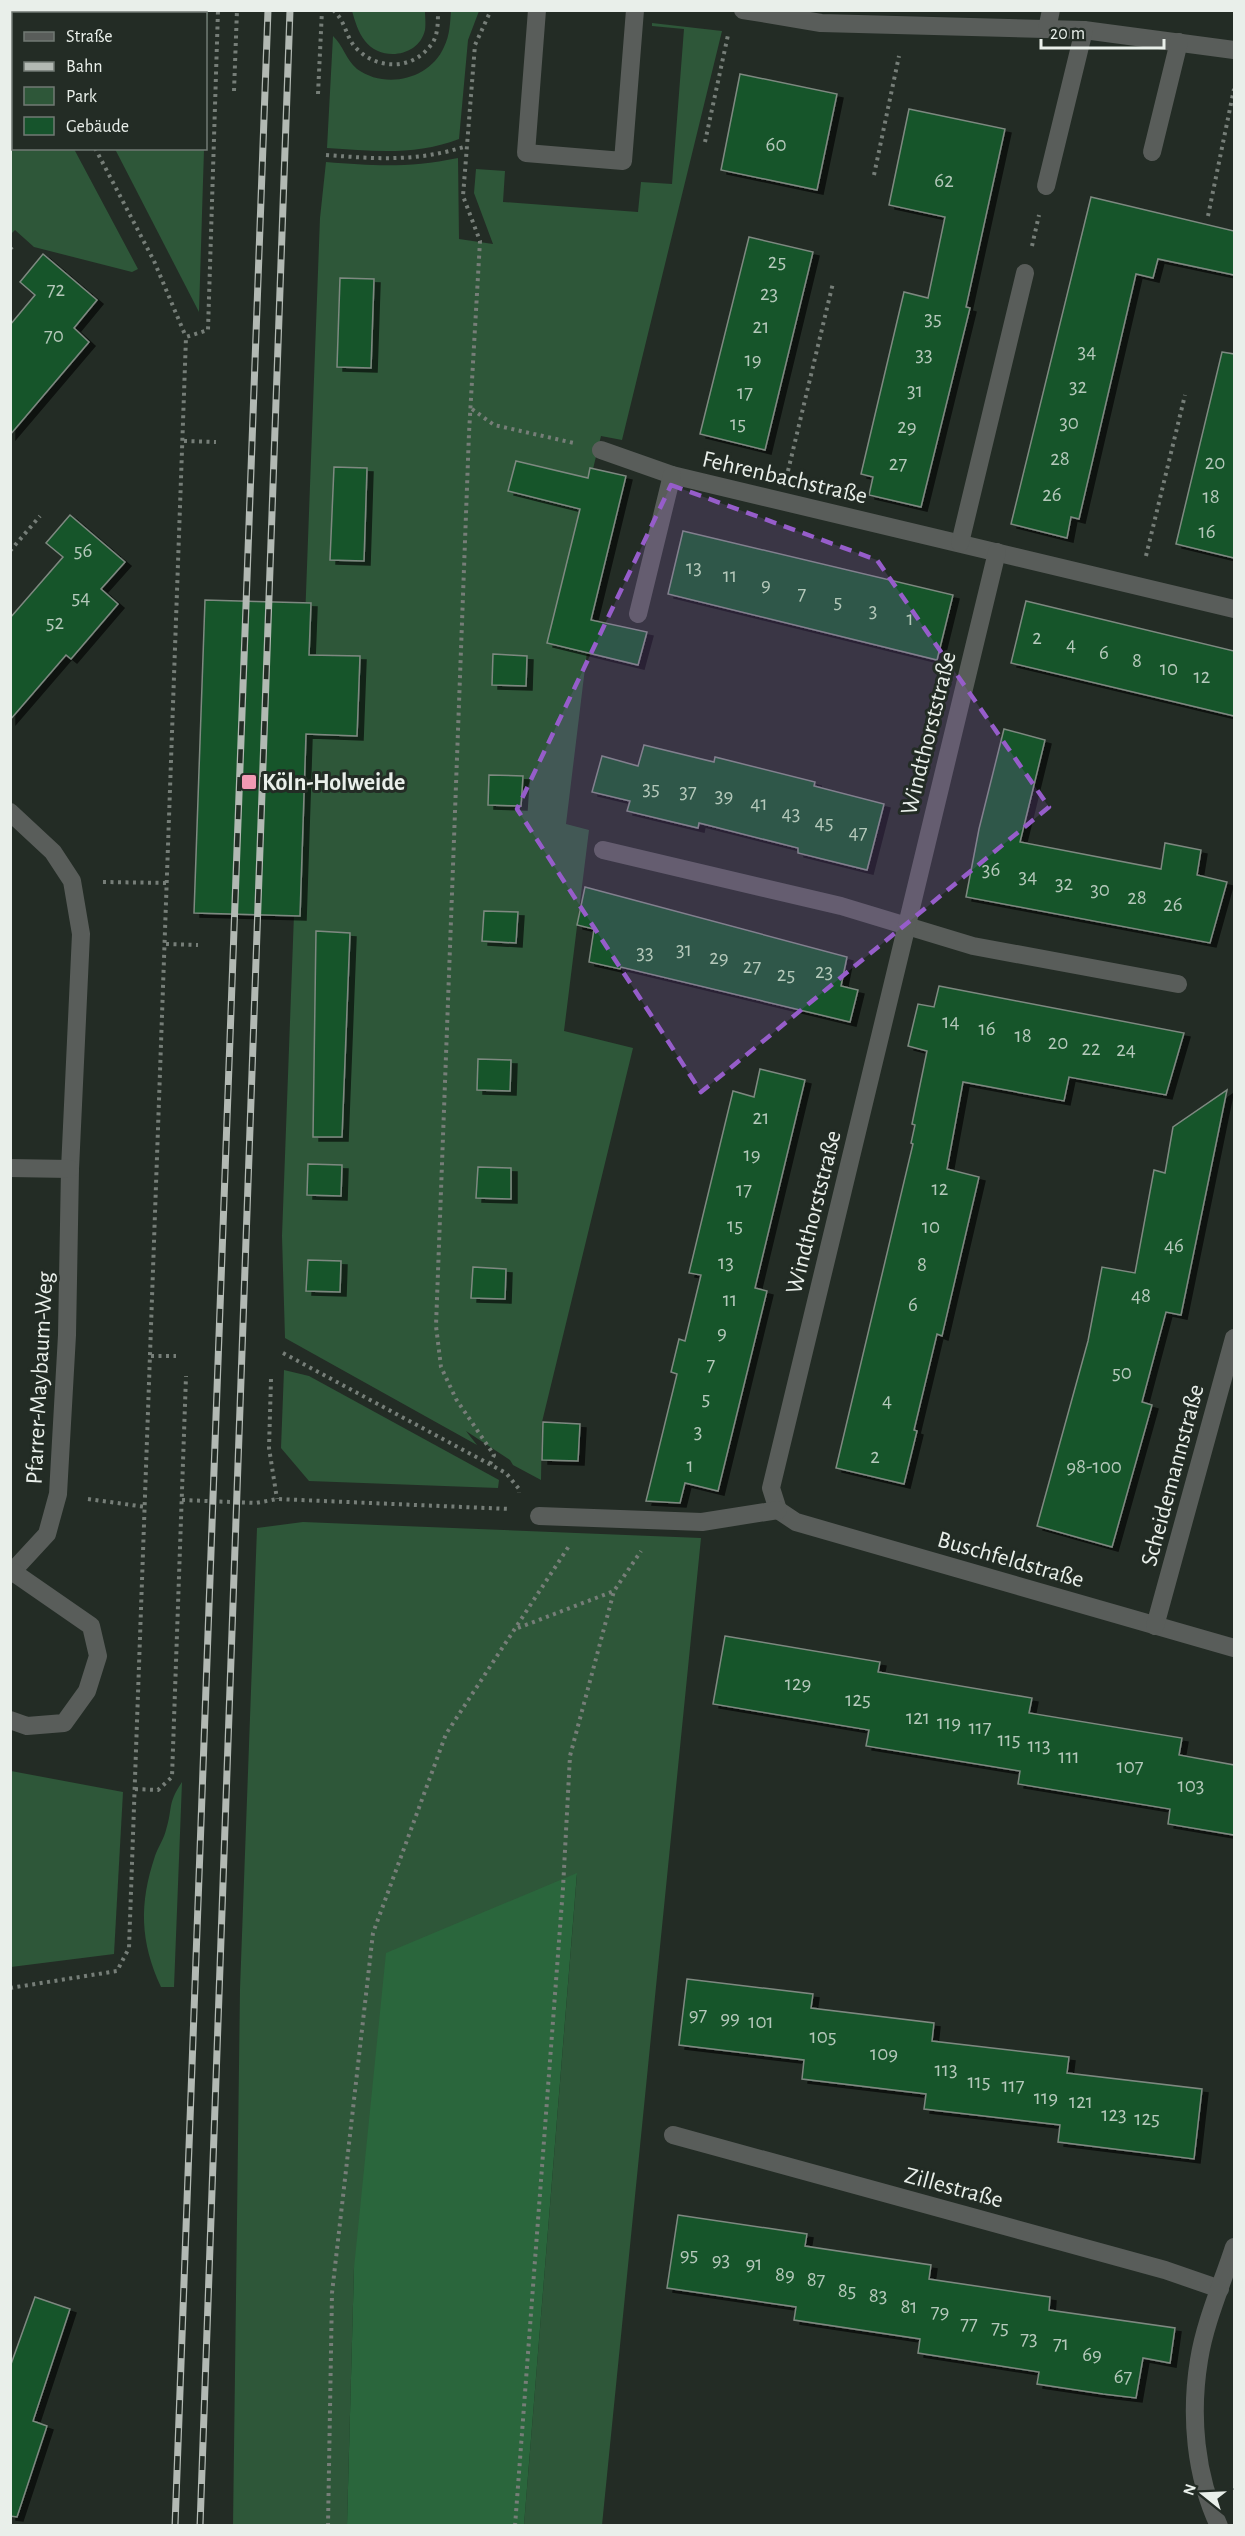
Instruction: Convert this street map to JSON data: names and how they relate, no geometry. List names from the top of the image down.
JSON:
{
  "streets": {
    "street": [
      "Fehrenbachstraße",
      "Windthorststraße",
      "Pfarrer-Maybaum-Weg",
      "Scheidemannstraße",
      "Buschfeldstraße",
      "Zillestraße"
    ]
  },
  "crossings": [
    ["Fehrenbachstraße", "Windthorststraße"],
    ["Windthorststraße", "Buschfeldstraße"],
    ["Scheidemannstraße", "Buschfeldstraße"]
  ],
  "places": {
    "transit": ["Köln-Holweide"]
  },
  "house_numbers": [
    "60",
    "62",
    "25",
    "72",
    "23",
    "35",
    "21",
    "70",
    "34",
    "33",
    "19",
    "32",
    "31",
    "17",
    "30",
    "15",
    "29",
    "28",
    "20",
    "27",
    "26",
    "18",
    "16",
    "56",
    "13",
    "11",
    "9",
    "7",
    "54",
    "5",
    "3",
    "1",
    "52",
    "2",
    "4",
    "6",
    "8",
    "10",
    "12",
    "35",
    "37",
    "39",
    "41",
    "43",
    "45",
    "47",
    "36",
    "34",
    "32",
    "30",
    "28",
    "26",
    "31",
    "33",
    "29",
    "27",
    "23",
    "25",
    "14",
    "16",
    "18",
    "20",
    "22",
    "24",
    "21",
    "19",
    "12",
    "17",
    "15",
    "10",
    "46",
    "13",
    "8",
    "48",
    "11",
    "6",
    "9",
    "7",
    "50",
    "5",
    "4",
    "3",
    "2",
    "1",
    "98-100",
    "129",
    "125",
    "121",
    "119",
    "117",
    "115",
    "113",
    "111",
    "107",
    "103",
    "97",
    "99",
    "101",
    "105",
    "109",
    "113",
    "115",
    "117",
    "119",
    "121",
    "123",
    "125",
    "95",
    "93",
    "91",
    "89",
    "87",
    "85",
    "83",
    "81",
    "79",
    "77",
    "75",
    "73",
    "71",
    "69",
    "67"
  ],
  "legend": [
    "Straße",
    "Bahn",
    "Park",
    "Gebäude"
  ],
  "scale_bar": "20 m",
  "north": "left"
}
